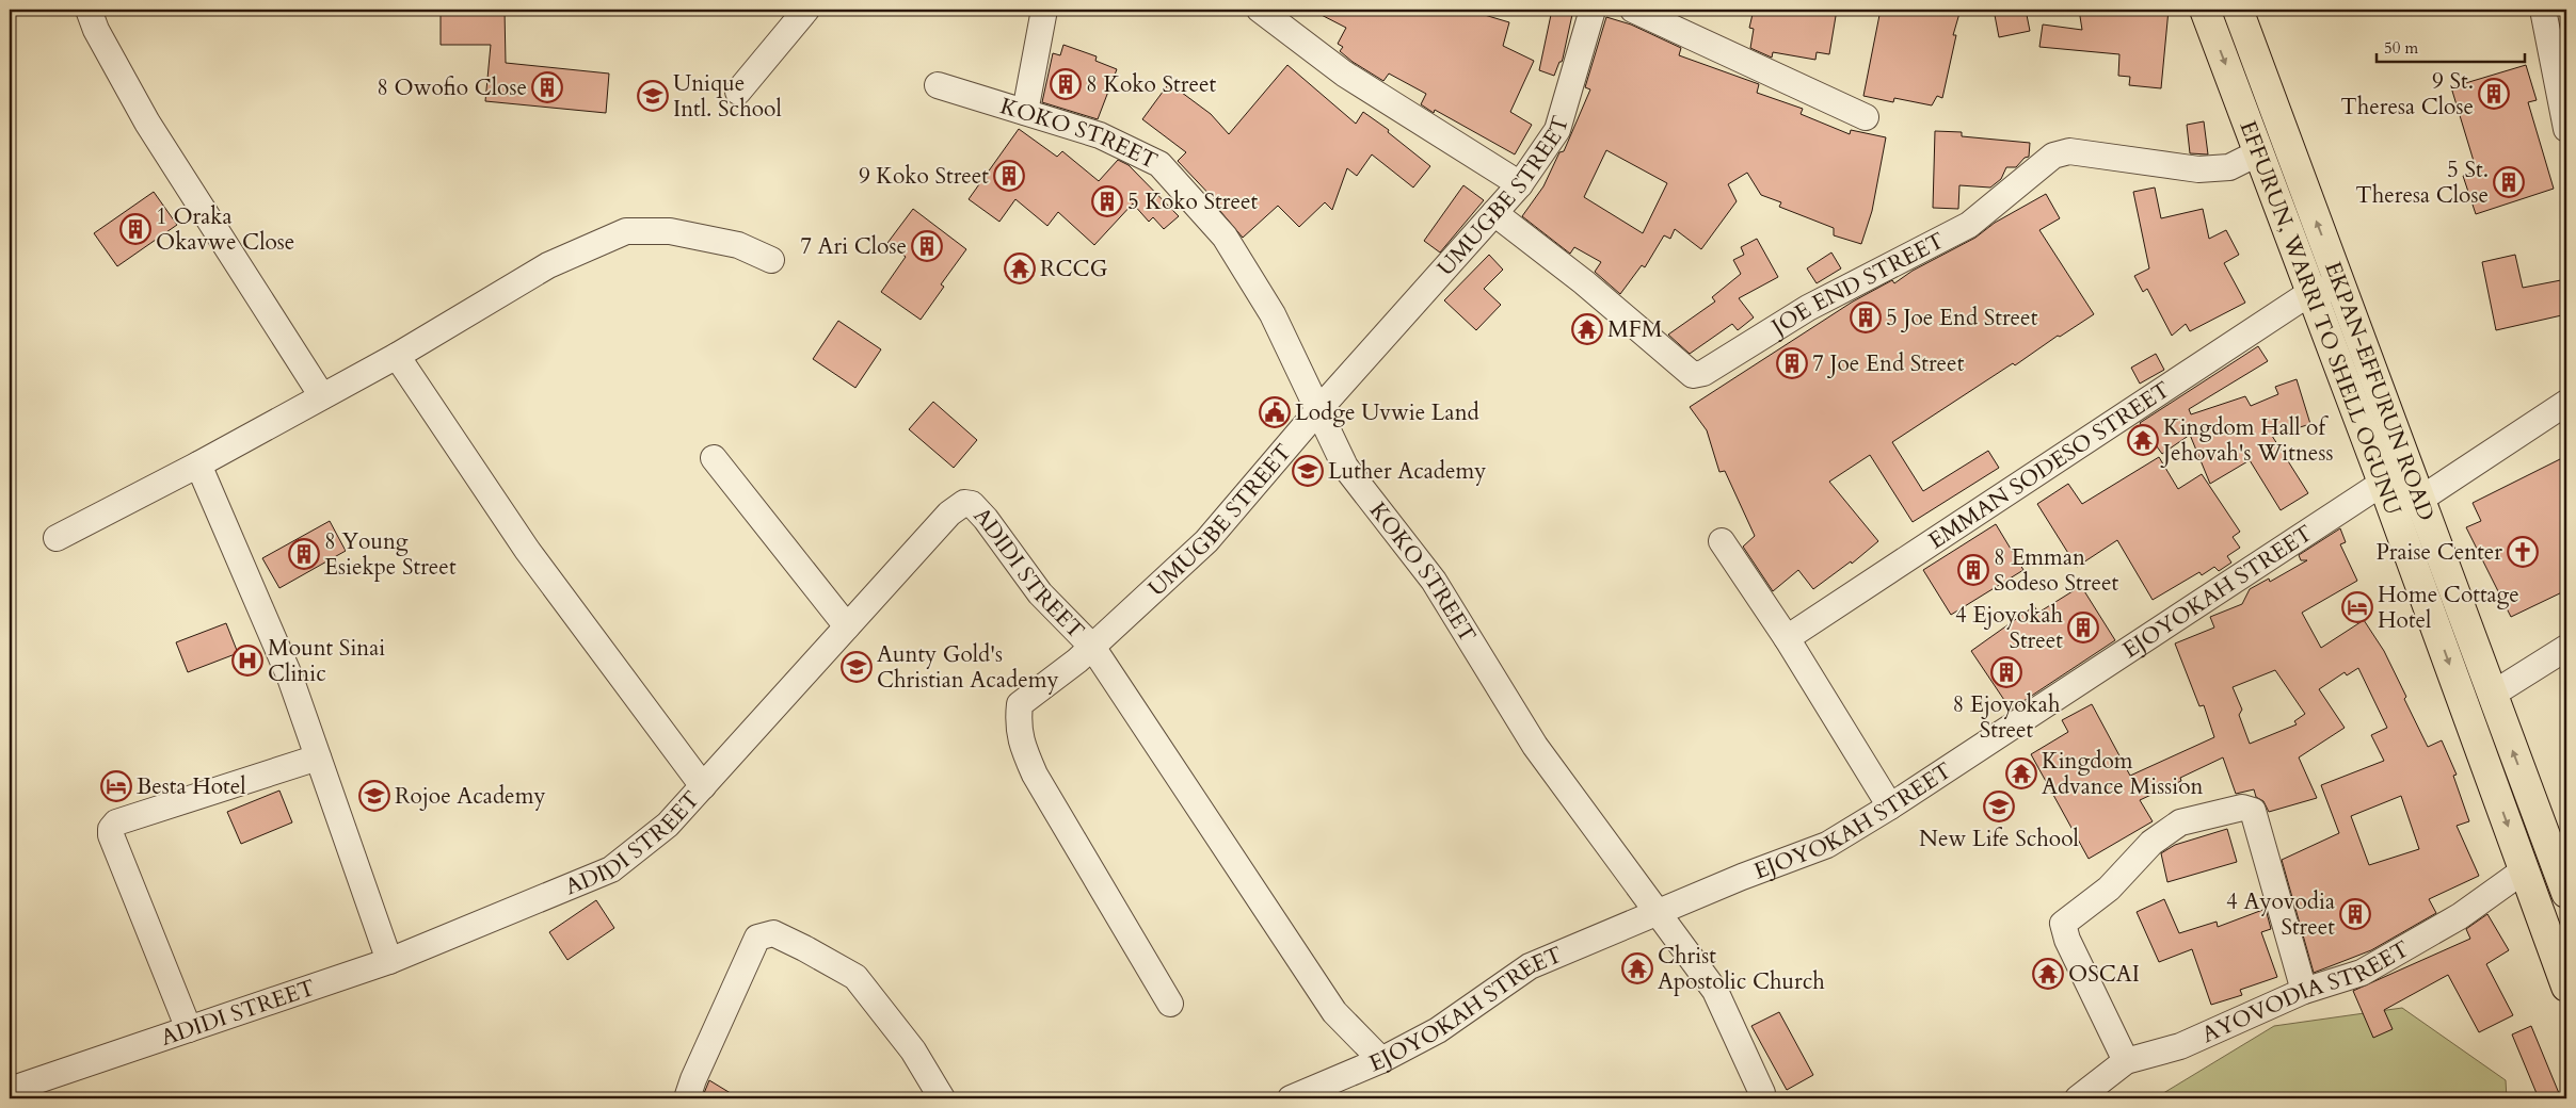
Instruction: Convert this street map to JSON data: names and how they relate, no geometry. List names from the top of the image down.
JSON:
{
  "streets": {
    "main road": ["EFFURUN, WARRI TO SHELL OGUNU", "EKPAN-EFFURUN ROAD"],
    "street": [
      "KOKO STREET",
      "UMUGBE STREET",
      "JOE END STREET",
      "EMMAN SODESO STREET",
      "ADIDI STREET",
      "EJOYOKAH STREET",
      "AYOVODIA STREET"
    ]
  },
  "crossings": [
    ["KOKO STREET", "UMUGBE STREET"],
    ["KOKO STREET", "EJOYOKAH STREET"],
    ["UMUGBE STREET", "JOE END STREET"],
    ["UMUGBE STREET", "ADIDI STREET"],
    ["JOE END STREET", "EFFURUN, WARRI TO SHELL OGUNU"],
    ["EFFURUN, WARRI TO SHELL OGUNU", "EMMAN SODESO STREET"],
    ["EFFURUN, WARRI TO SHELL OGUNU", "EJOYOKAH STREET"],
    ["EFFURUN, WARRI TO SHELL OGUNU", "AYOVODIA STREET"]
  ],
  "one_way": ["EFFURUN, WARRI TO SHELL OGUNU", "EKPAN-EFFURUN ROAD"],
  "places": {
    "building": [
      "8 Koko Street",
      "8 Owofio Close",
      "9 St. Theresa Close",
      "9 Koko Street",
      "5 St. Theresa Close",
      "5 Koko Street",
      "1 Oraka Okavwe Close",
      "7 Ari Close",
      "5 Joe End Street",
      "7 Joe End Street",
      "8 Young Esiekpe Street",
      "8 Emman Sodeso Street",
      "4 Ejoyokah Street",
      "8 Ejoyokah Street",
      "4 Ayovodia Street"
    ],
    "school or university": [
      "Unique Intl. School",
      "Luther Academy",
      "Aunty Gold's Christian Academy",
      "Rojoe Academy",
      "New Life School"
    ],
    "temple": [
      "RCCG",
      "MFM",
      "Kingdom Hall of Jehovah's Witness",
      "Kingdom Advance Mission",
      "Christ Apostolic Church",
      "OSCAI"
    ],
    "public building": ["Lodge Uvwie Land"],
    "church": ["Praise Center"],
    "hotel": ["Home Cottage Hotel", "Besta Hotel"],
    "hospital": ["Mount Sinai Clinic"]
  },
  "scale_bar": "50 m"
}
